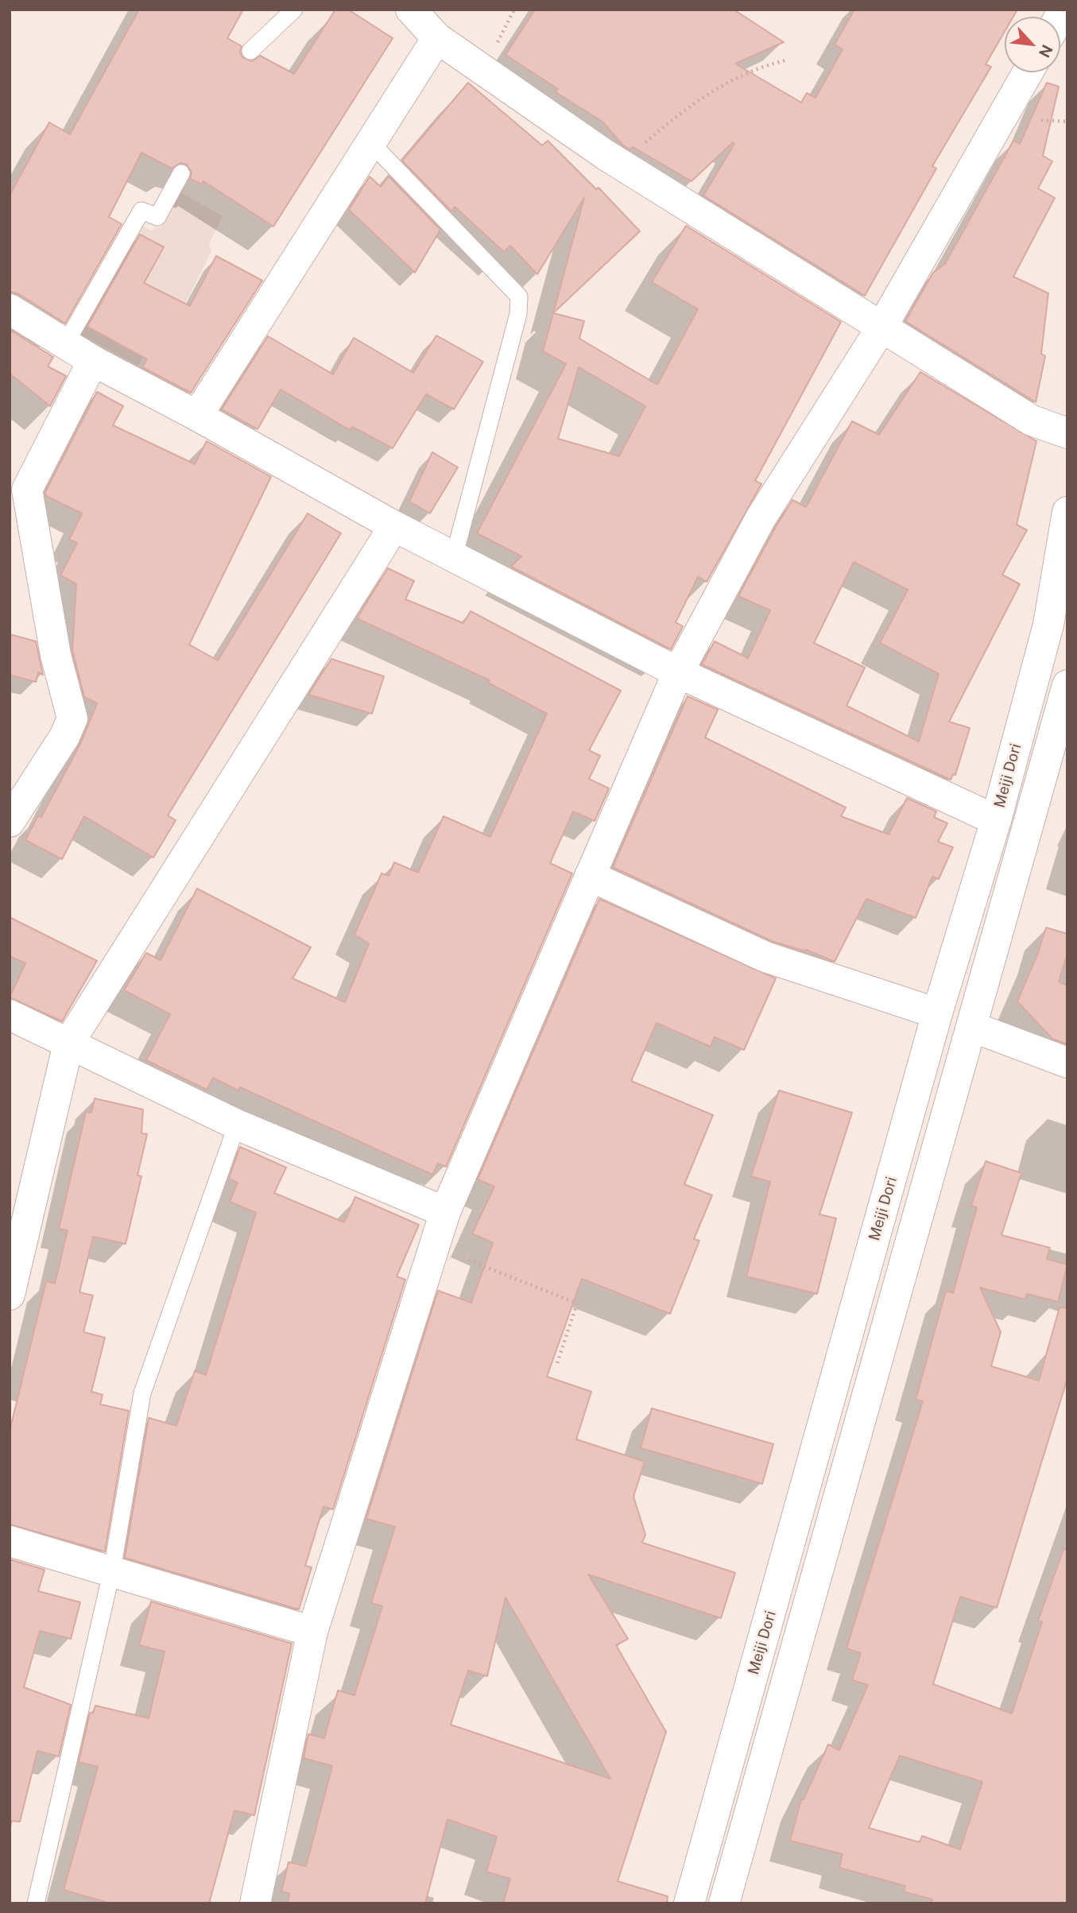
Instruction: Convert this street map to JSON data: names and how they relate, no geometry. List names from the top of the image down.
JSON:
{
  "streets": {
    "street": ["Meiji Dori"]
  },
  "north": "bottom right"
}
